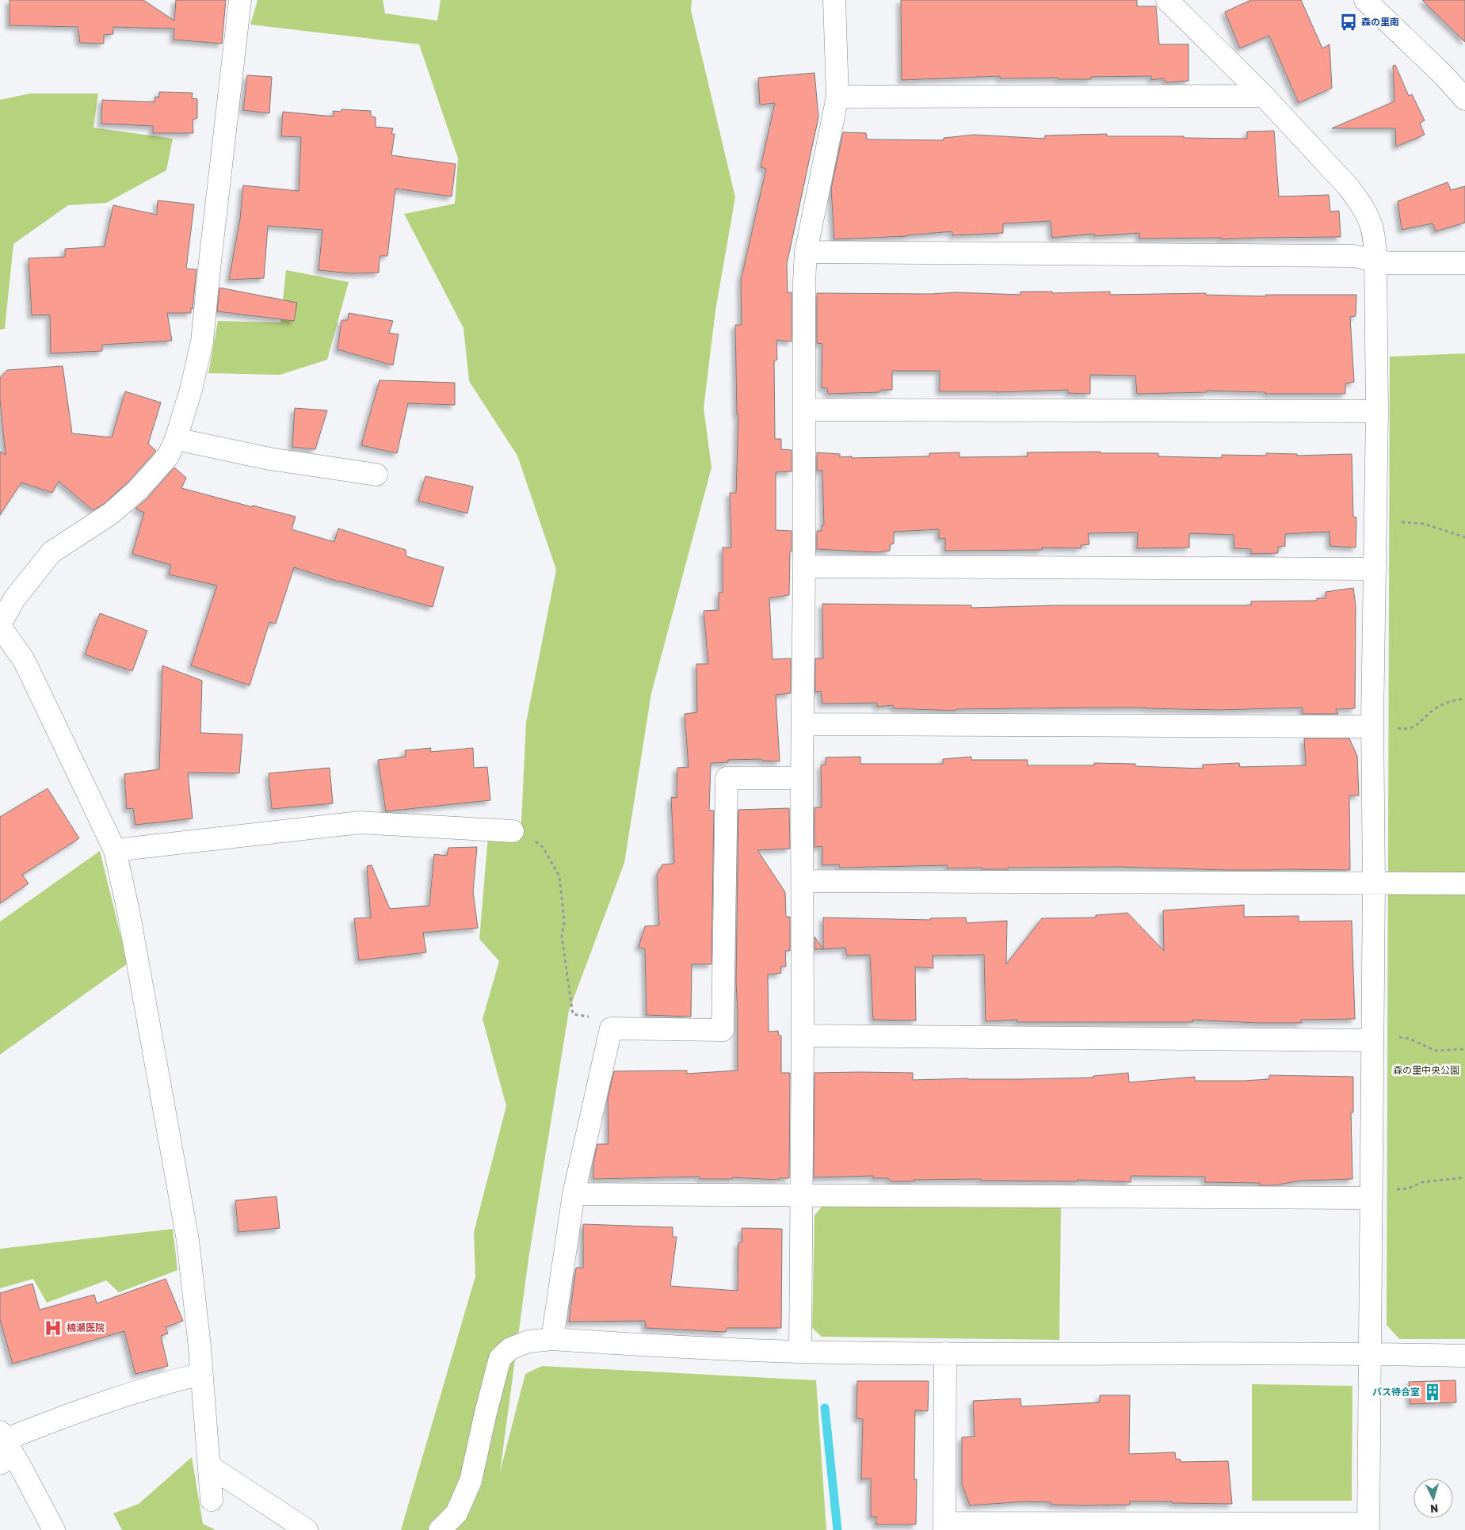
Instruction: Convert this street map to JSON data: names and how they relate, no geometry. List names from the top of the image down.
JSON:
{
  "parks": ["森の里中央公園"],
  "places": {
    "bus stop": ["森の里南"],
    "hospital": ["楠瀬医院"],
    "building": ["バス待合室"]
  },
  "north": "bottom"
}
